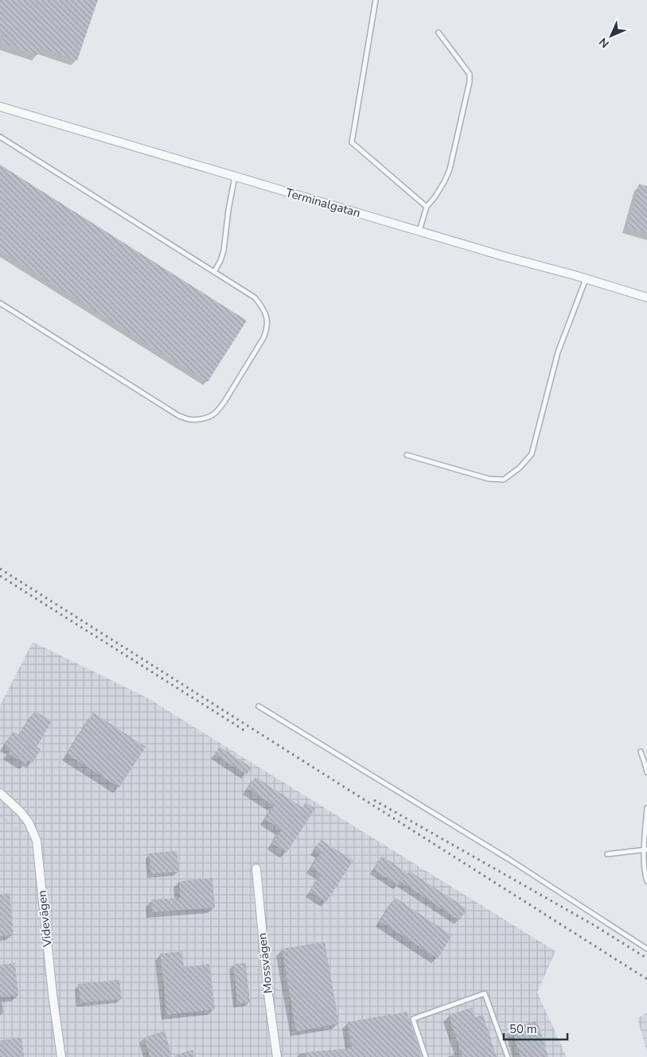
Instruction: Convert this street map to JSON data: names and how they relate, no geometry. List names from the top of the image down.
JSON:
{
  "streets": {
    "street": ["Terminalgatan", "Videvägen", "Mossvägen"]
  },
  "scale_bar": "50 m",
  "north": "bottom left"
}
